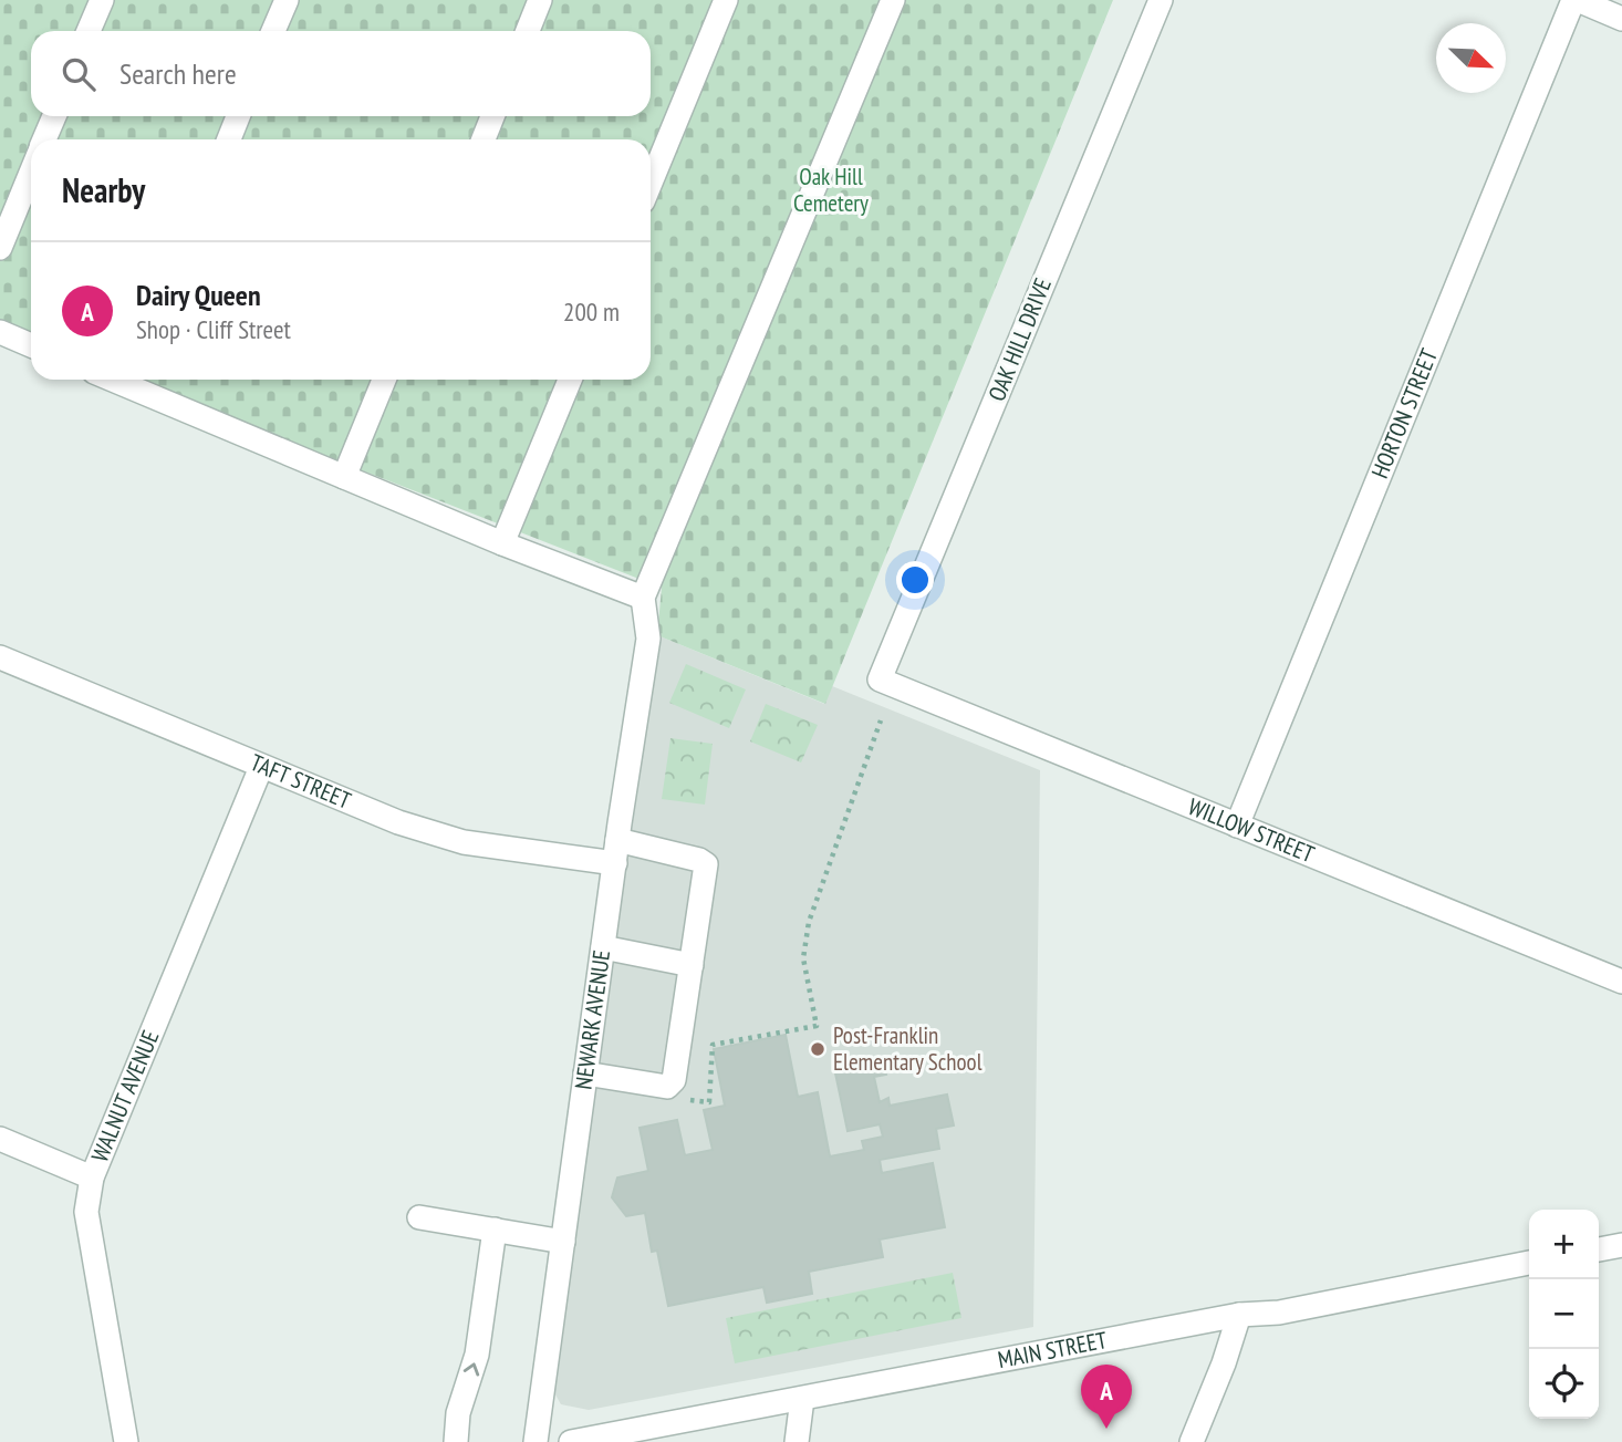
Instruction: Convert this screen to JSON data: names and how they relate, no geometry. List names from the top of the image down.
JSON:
{
  "streets": {
    "street": [
      "OAK HILL DRIVE",
      "HORTON STREET",
      "TAFT STREET",
      "WILLOW STREET",
      "NEWARK AVENUE",
      "WALNUT AVENUE",
      "MAIN STREET"
    ]
  },
  "crossings": [
    ["OAK HILL DRIVE", "WILLOW STREET"],
    ["HORTON STREET", "WILLOW STREET"],
    ["TAFT STREET", "NEWARK AVENUE"],
    ["TAFT STREET", "WALNUT AVENUE"]
  ],
  "parks": ["Oak Hill Cemetery"],
  "places": ["Post-Franklin Elementary School"],
  "north": "bottom right",
  "page": {
    "search": "Search here",
    "heading": "Nearby",
    "list": [
      {
        "mark": "A",
        "name": "Dairy Queen",
        "note": "Shop · Cliff Street",
        "value": "200 m"
      }
    ],
    "map_buttons": ["+", "−"],
    "pins": "A"
  }
}
